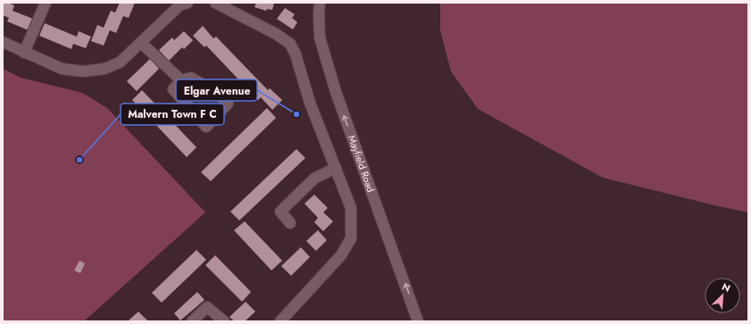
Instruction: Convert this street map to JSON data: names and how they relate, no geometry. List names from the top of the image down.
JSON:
{
  "streets": {
    "street": ["Mayfield Road"]
  },
  "one_way": ["Mayfield Road"],
  "places": ["Elgar Avenue", "Malvern Town F C"],
  "north": "top right"
}
